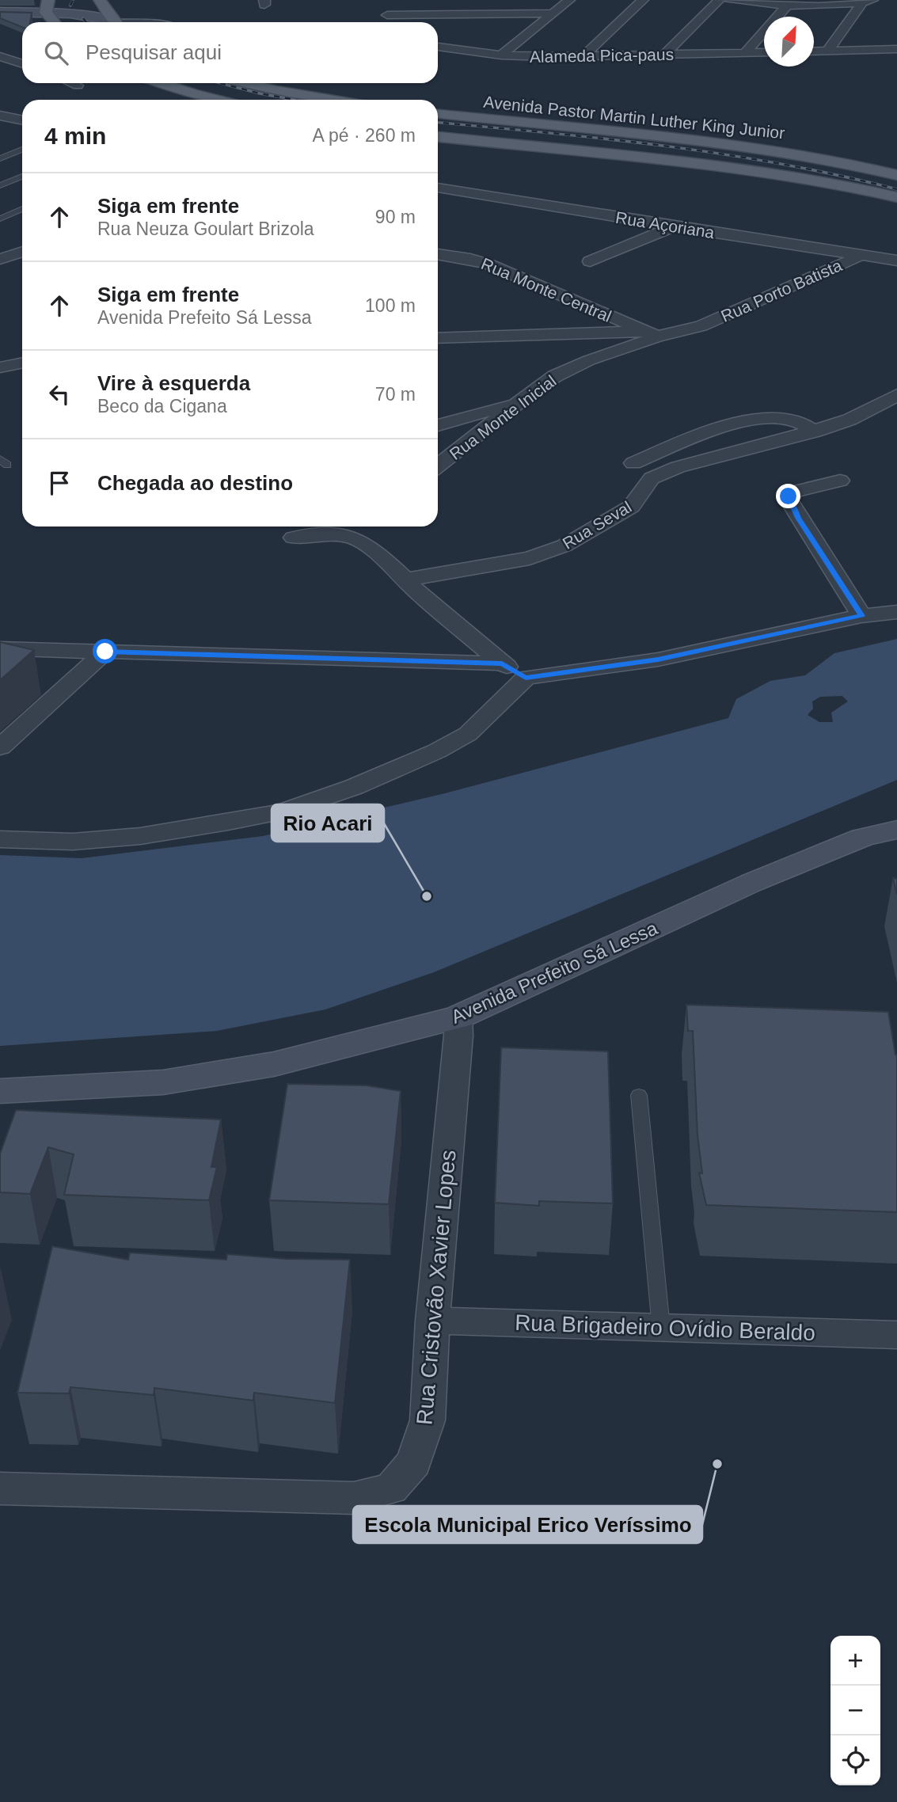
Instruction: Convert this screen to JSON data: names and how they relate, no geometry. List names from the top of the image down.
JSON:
{
  "streets": {
    "main road": ["Avenida Pastor Martin Luther King Junior"],
    "street": [
      "Alameda Pica-paus",
      "Rua Açoriana",
      "Rua Monte Central",
      "Rua Porto Batista",
      "Rua Monte Inicial",
      "Rua Seval",
      "Avenida Prefeito Sá Lessa",
      "Rua Cristovão Xavier Lopes",
      "Rua Brigadeiro Ovídio Beraldo"
    ]
  },
  "crossings": [
    ["Rua Açoriana", "Rua Porto Batista"],
    ["Rua Monte Central", "Rua Monte Inicial"],
    ["Rua Porto Batista", "Rua Monte Inicial"],
    ["Avenida Prefeito Sá Lessa", "Rua Cristovão Xavier Lopes"],
    ["Rua Cristovão Xavier Lopes", "Rua Brigadeiro Ovídio Beraldo"]
  ],
  "places": ["Rio Acari", "Escola Municipal Erico Veríssimo"],
  "north": "top right",
  "page": {
    "search": "Pesquisar aqui",
    "heading": ["4 min", "A pé · 260 m"],
    "list": [
      ["Siga em frente", "Rua Neuza Goulart Brizola", "90 m"],
      ["Siga em frente", "Avenida Prefeito Sá Lessa", "100 m"],
      ["Vire à esquerda", "Beco da Cigana", "70 m"],
      "Chegada ao destino"
    ],
    "map_buttons": ["+", "−"]
  }
}
